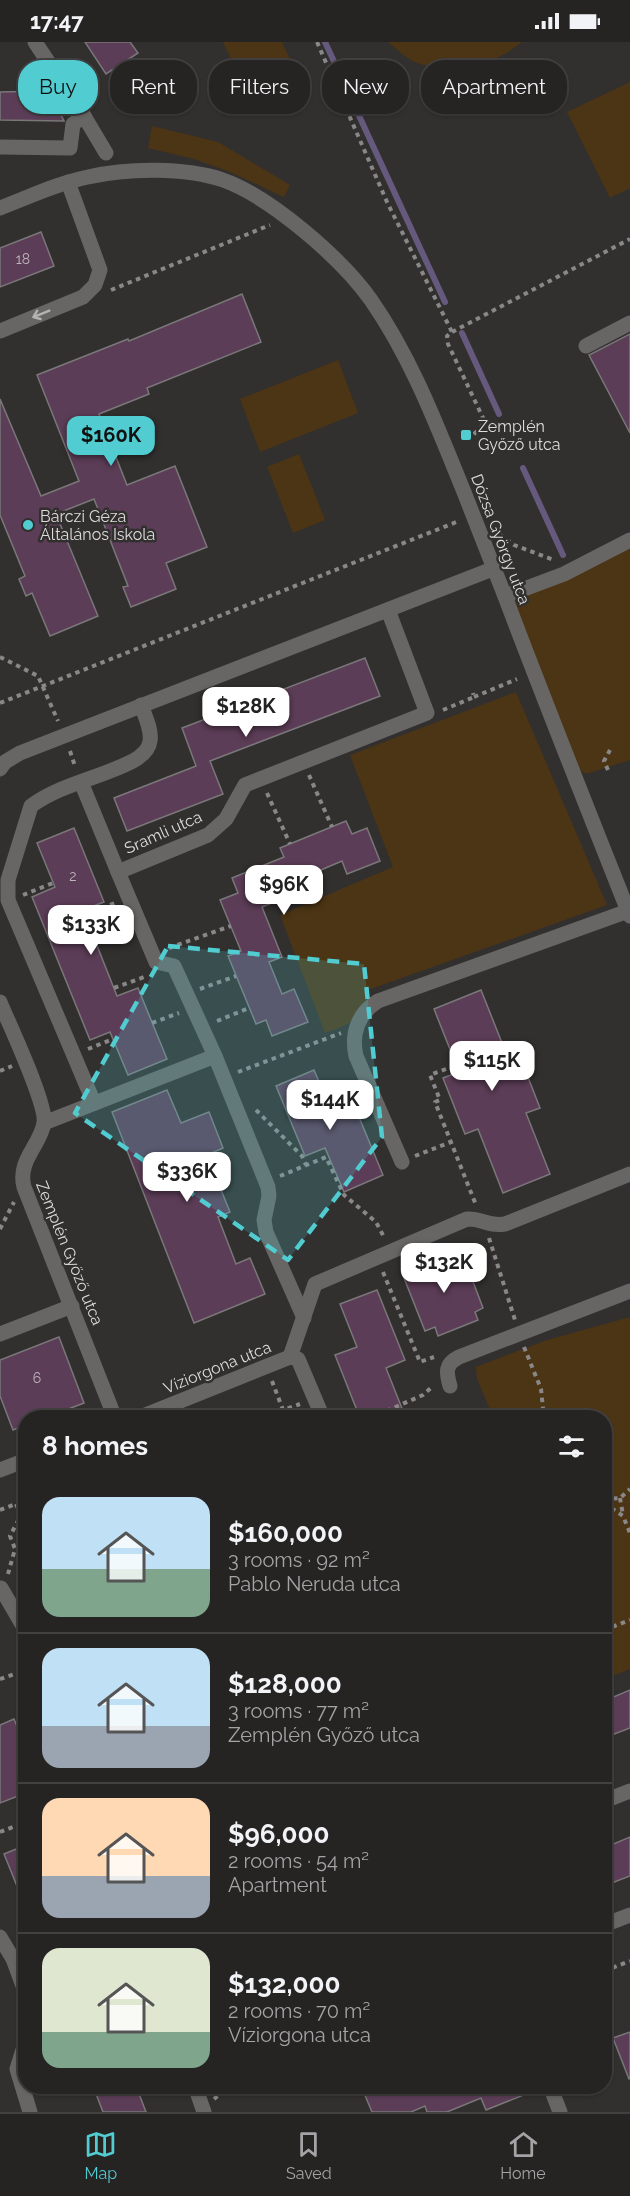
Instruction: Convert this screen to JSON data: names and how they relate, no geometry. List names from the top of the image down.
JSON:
{
  "streets": {
    "street": [
      "Dózsa György utca",
      "Sramli utca",
      "Zemplén Győző utca",
      "Víziorgona utca"
    ]
  },
  "places": {
    "transit": ["Zemplén Győző utca"],
    "other": ["Bárczi Géza Általános Iskola"]
  },
  "house_numbers": ["18", "2", "6"],
  "page": {
    "status": "17:47",
    "chip": [
      "Buy",
      "Rent",
      "Filters",
      "New",
      "Apartment"
    ],
    "price": [
      "$160K",
      "$128K",
      "$96K",
      "$133K",
      "$115K",
      "$144K",
      "$336K",
      "$132K"
    ],
    "heading": "8 homes",
    "list": [
      {
        "name": "$160,000",
        "note": "3 rooms · 92 m² · Pablo Neruda utca"
      },
      {
        "name": "$128,000",
        "note": "3 rooms · 77 m² · Zemplén Győző utca"
      },
      {
        "name": "$96,000",
        "note": "2 rooms · 54 m² · Apartment"
      },
      {
        "name": "$132,000",
        "note": "2 rooms · 70 m² · Víziorgona utca"
      }
    ],
    "tabs": ["Map", "Saved", "Home"]
  }
}
